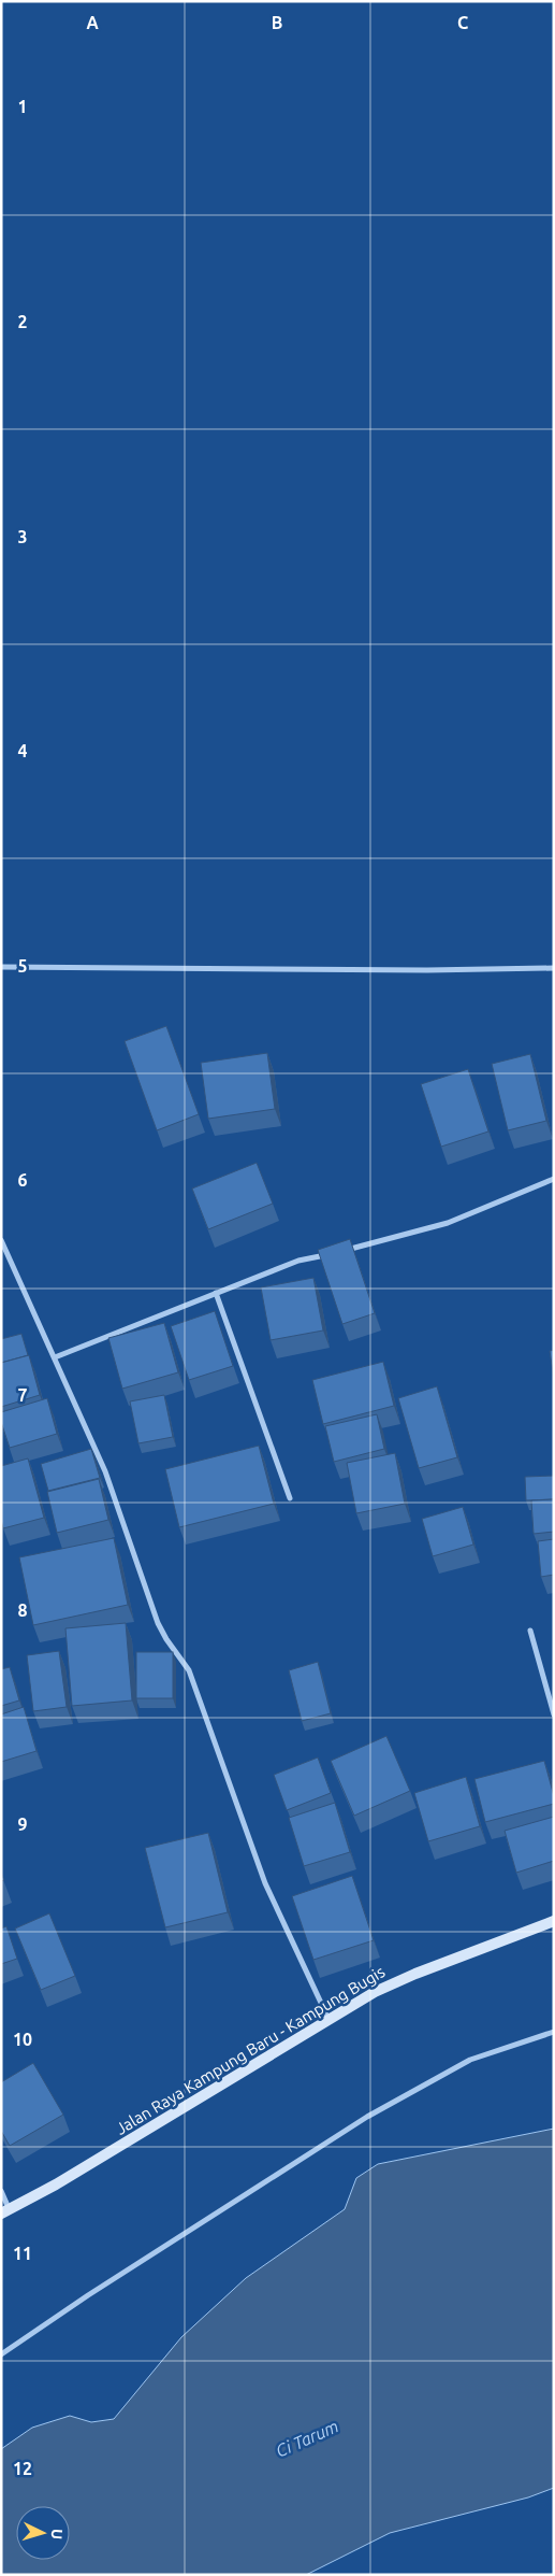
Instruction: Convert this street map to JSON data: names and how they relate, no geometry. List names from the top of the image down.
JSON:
{
  "streets": {
    "street": ["Jalan Raya Kampung Baru - Kampung Bugis"]
  },
  "water": ["Ci Tarum"],
  "north": "right",
  "grid": {
    "columns": ["A", "B", "C"],
    "rows": [
      "1",
      "2",
      "3",
      "4",
      "5",
      "6",
      "7",
      "8",
      "9",
      "10",
      "11",
      "12"
    ]
  }
}
